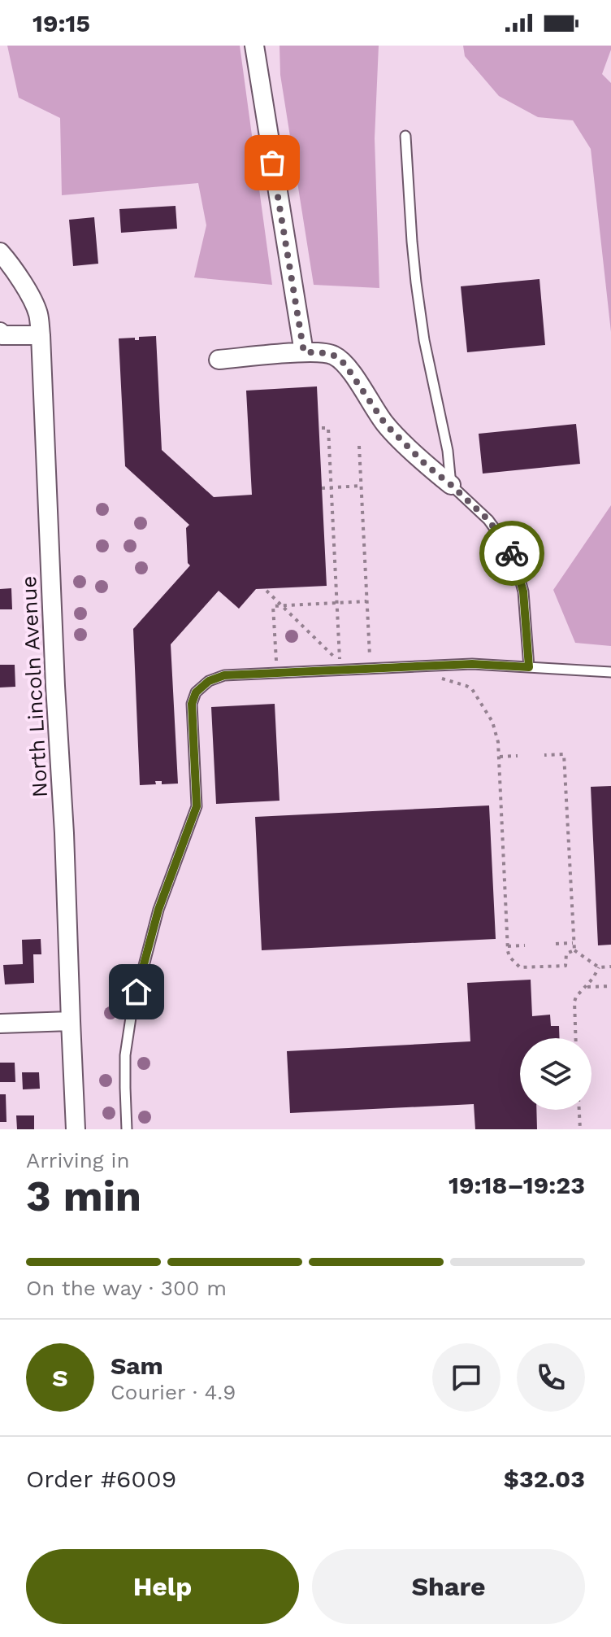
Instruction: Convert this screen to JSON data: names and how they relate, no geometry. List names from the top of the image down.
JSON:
{
  "streets": {
    "street": ["North Lincoln Avenue"]
  },
  "page": {
    "status": "19:15",
    "heading": ["3 min", "Arriving in", "19:18–19:23"],
    "panel": [
      "Sam",
      "Courier · 4.9",
      "Order #6009",
      "$32.03"
    ],
    "bar": "On the way · 300 m",
    "round": "S",
    "buttons": ["Help", "Share"]
  }
}
